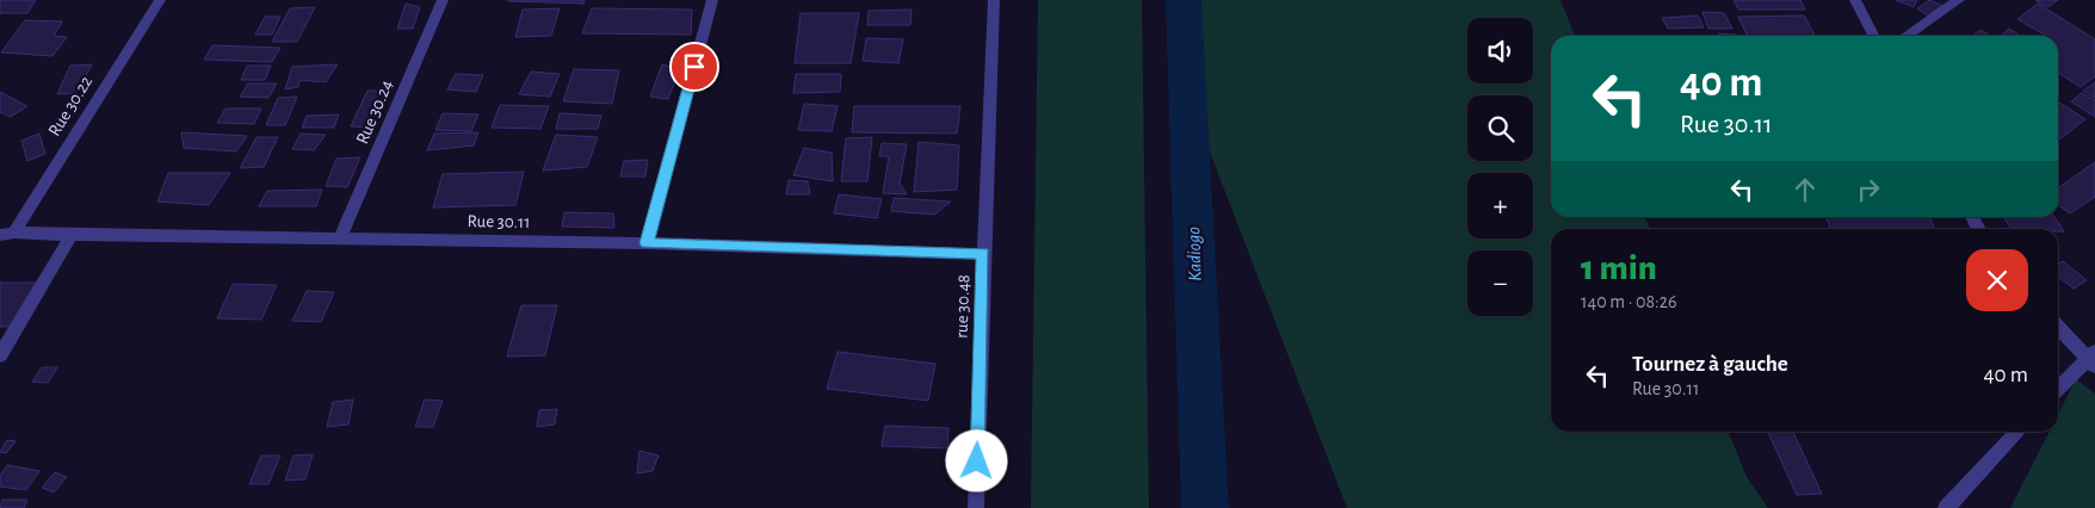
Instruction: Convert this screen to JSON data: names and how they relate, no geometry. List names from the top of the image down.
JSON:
{
  "streets": {
    "street": [
      "Rue 30.22",
      "Rue 30.24",
      "Rue 30.11",
      "rue 30.48"
    ]
  },
  "crossings": [
    ["Rue 30.22", "Rue 30.11"],
    ["Rue 30.24", "Rue 30.11"],
    ["Rue 30.11", "rue 30.48"]
  ],
  "water": ["Kadiogo"],
  "page": {
    "map_buttons": ["+", "−"],
    "turn": ["40 m", "Rue 30.11"],
    "heading": ["1 min", "140 m · 08:26"],
    "list": [
      {
        "name": "Tournez à gauche",
        "note": "Rue 30.11",
        "value": "40 m"
      }
    ]
  }
}
